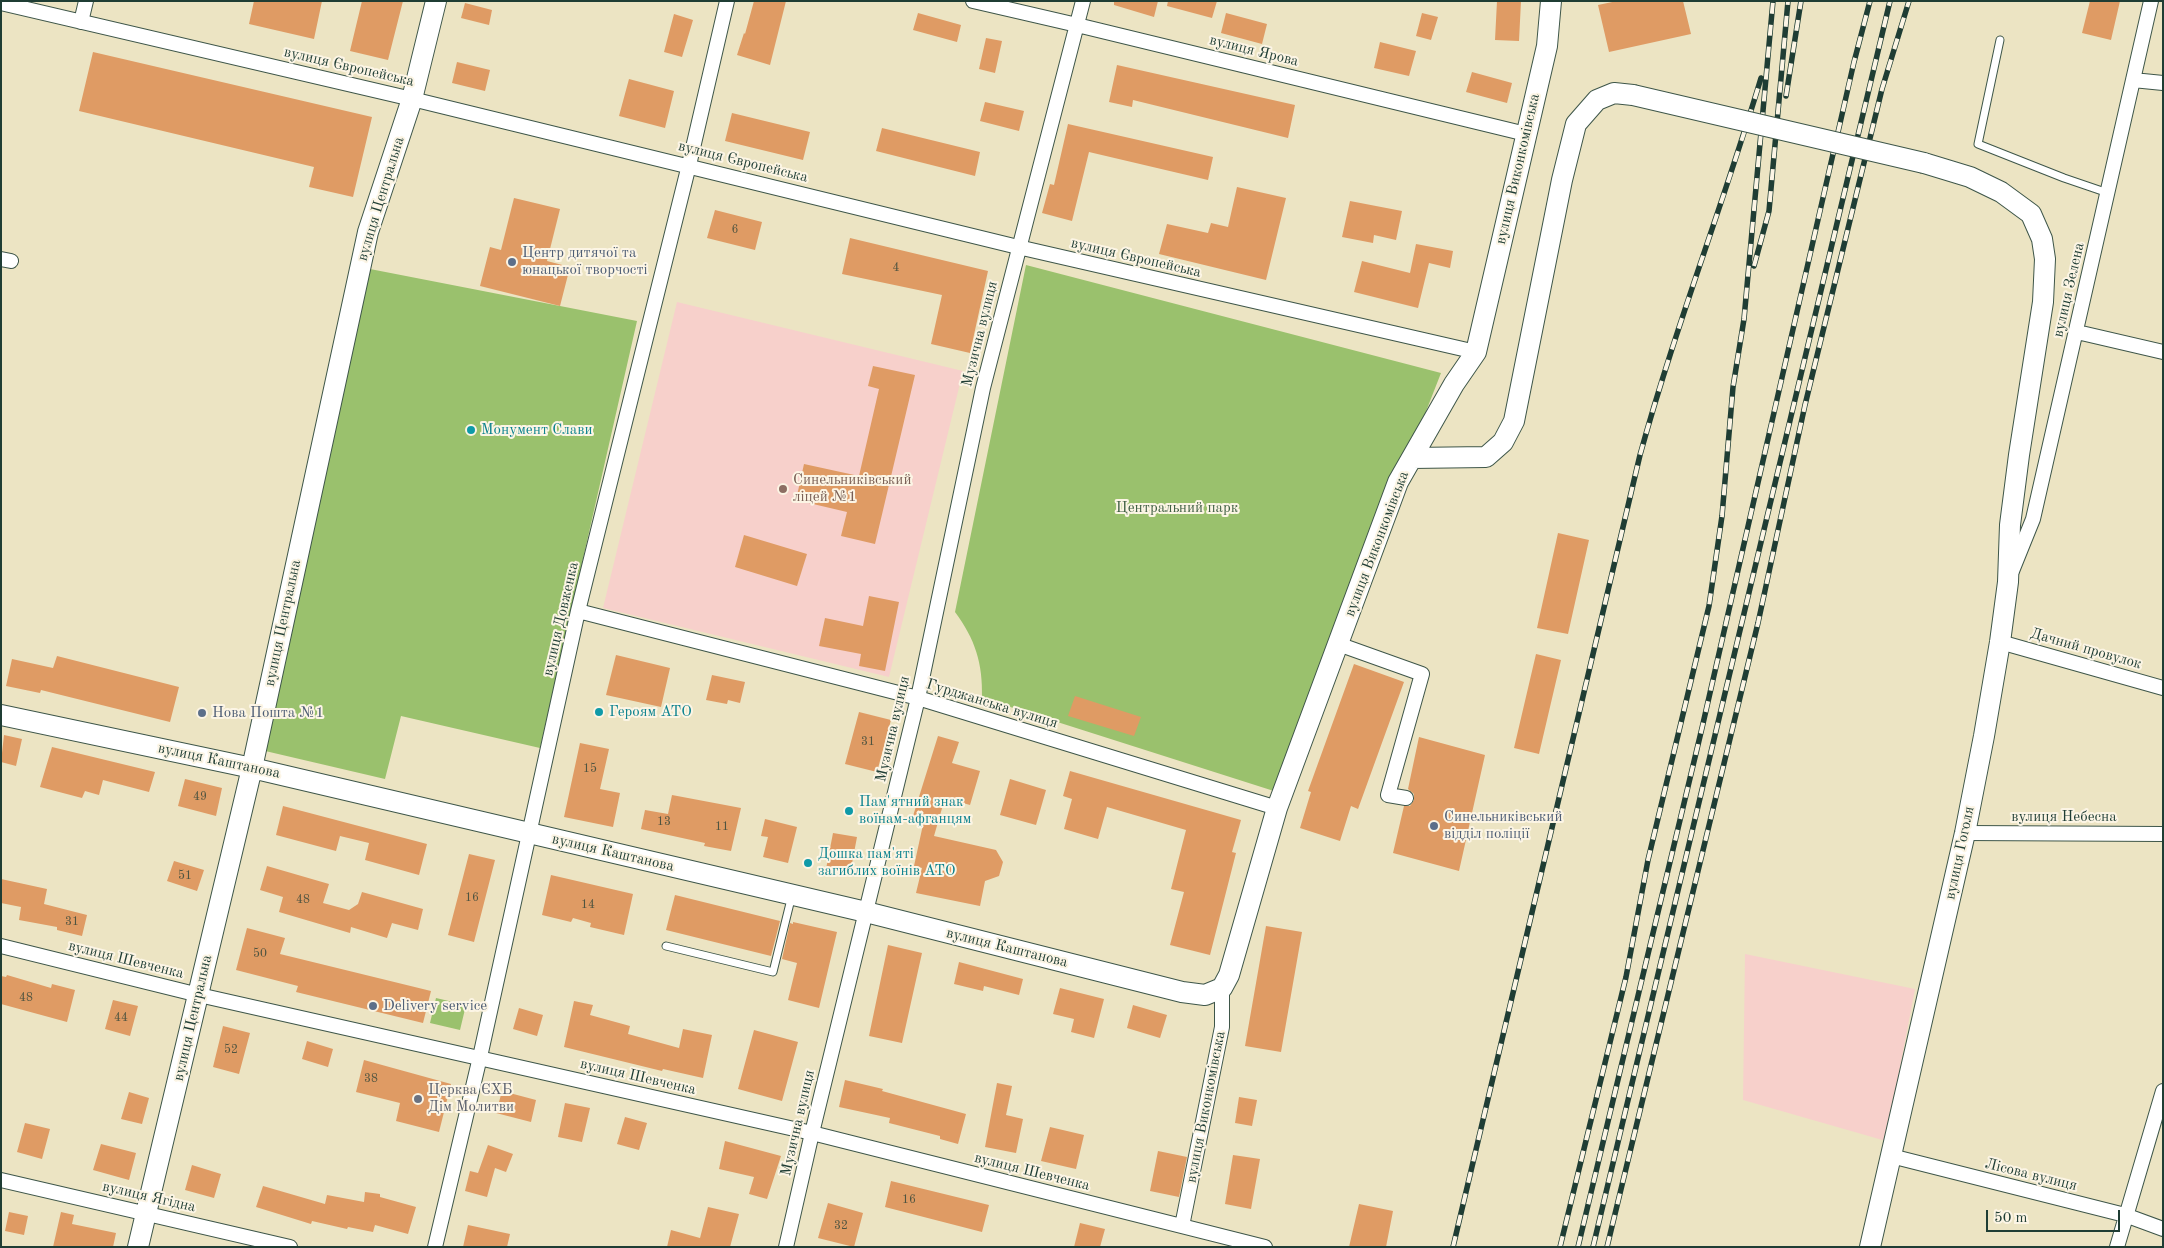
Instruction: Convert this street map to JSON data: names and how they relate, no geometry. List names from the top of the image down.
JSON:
{
  "streets": {
    "street": [
      "вулиця Ярова",
      "вулиця Європейська",
      "вулиця Виконкомівська",
      "вулиця Центральна",
      "вулиця Зелена",
      "Музична вулиця",
      "вулиця Довженка",
      "Дачний провулок",
      "Гурджанська вулиця",
      "вулиця Каштанова",
      "вулиця Небесна",
      "вулиця Гоголя",
      "вулиця Шевченка",
      "Лісова вулиця",
      "вулиця Ягідна"
    ]
  },
  "crossings": [
    ["вулиця Ярова", "вулиця Виконкомівська"],
    ["вулиця Ярова", "Музична вулиця"],
    ["вулиця Європейська", "вулиця Виконкомівська"],
    ["вулиця Європейська", "вулиця Центральна"],
    ["вулиця Європейська", "Музична вулиця"],
    ["вулиця Європейська", "вулиця Довженка"],
    ["вулиця Виконкомівська", "Гурджанська вулиця"],
    ["вулиця Виконкомівська", "вулиця Каштанова"],
    ["вулиця Виконкомівська", "вулиця Гоголя"],
    ["вулиця Виконкомівська", "вулиця Шевченка"],
    ["вулиця Центральна", "вулиця Каштанова"],
    ["вулиця Центральна", "вулиця Шевченка"],
    ["вулиця Центральна", "вулиця Ягідна"],
    ["вулиця Зелена", "вулиця Гоголя"],
    ["Музична вулиця", "Гурджанська вулиця"],
    ["Музична вулиця", "вулиця Каштанова"],
    ["Музична вулиця", "вулиця Шевченка"],
    ["вулиця Довженка", "Гурджанська вулиця"],
    ["вулиця Довженка", "вулиця Каштанова"],
    ["вулиця Довженка", "вулиця Шевченка"],
    ["Дачний провулок", "вулиця Гоголя"],
    ["вулиця Небесна", "вулиця Гоголя"],
    ["вулиця Гоголя", "Лісова вулиця"]
  ],
  "parks": ["Центральний парк"],
  "places": [
    "Центр дитячої та юнацької творчості",
    "Монумент Слави",
    "Синельниківський ліцей №1",
    "Героям АТО",
    "Нова Пошта №1",
    "Пам'ятний знак воїнам-афганцям",
    "Синельниківський відділ поліції",
    "Дошка пам'яті загиблих воїнів АТО",
    "Delivery service",
    "Церква ЄХБ Дім Молитви"
  ],
  "house_numbers": [
    "6",
    "4",
    "31",
    "15",
    "49",
    "13",
    "11",
    "51",
    "16",
    "48",
    "14",
    "31",
    "50",
    "48",
    "44",
    "52",
    "38",
    "16",
    "32"
  ],
  "scale_bar": "50 m"
}
